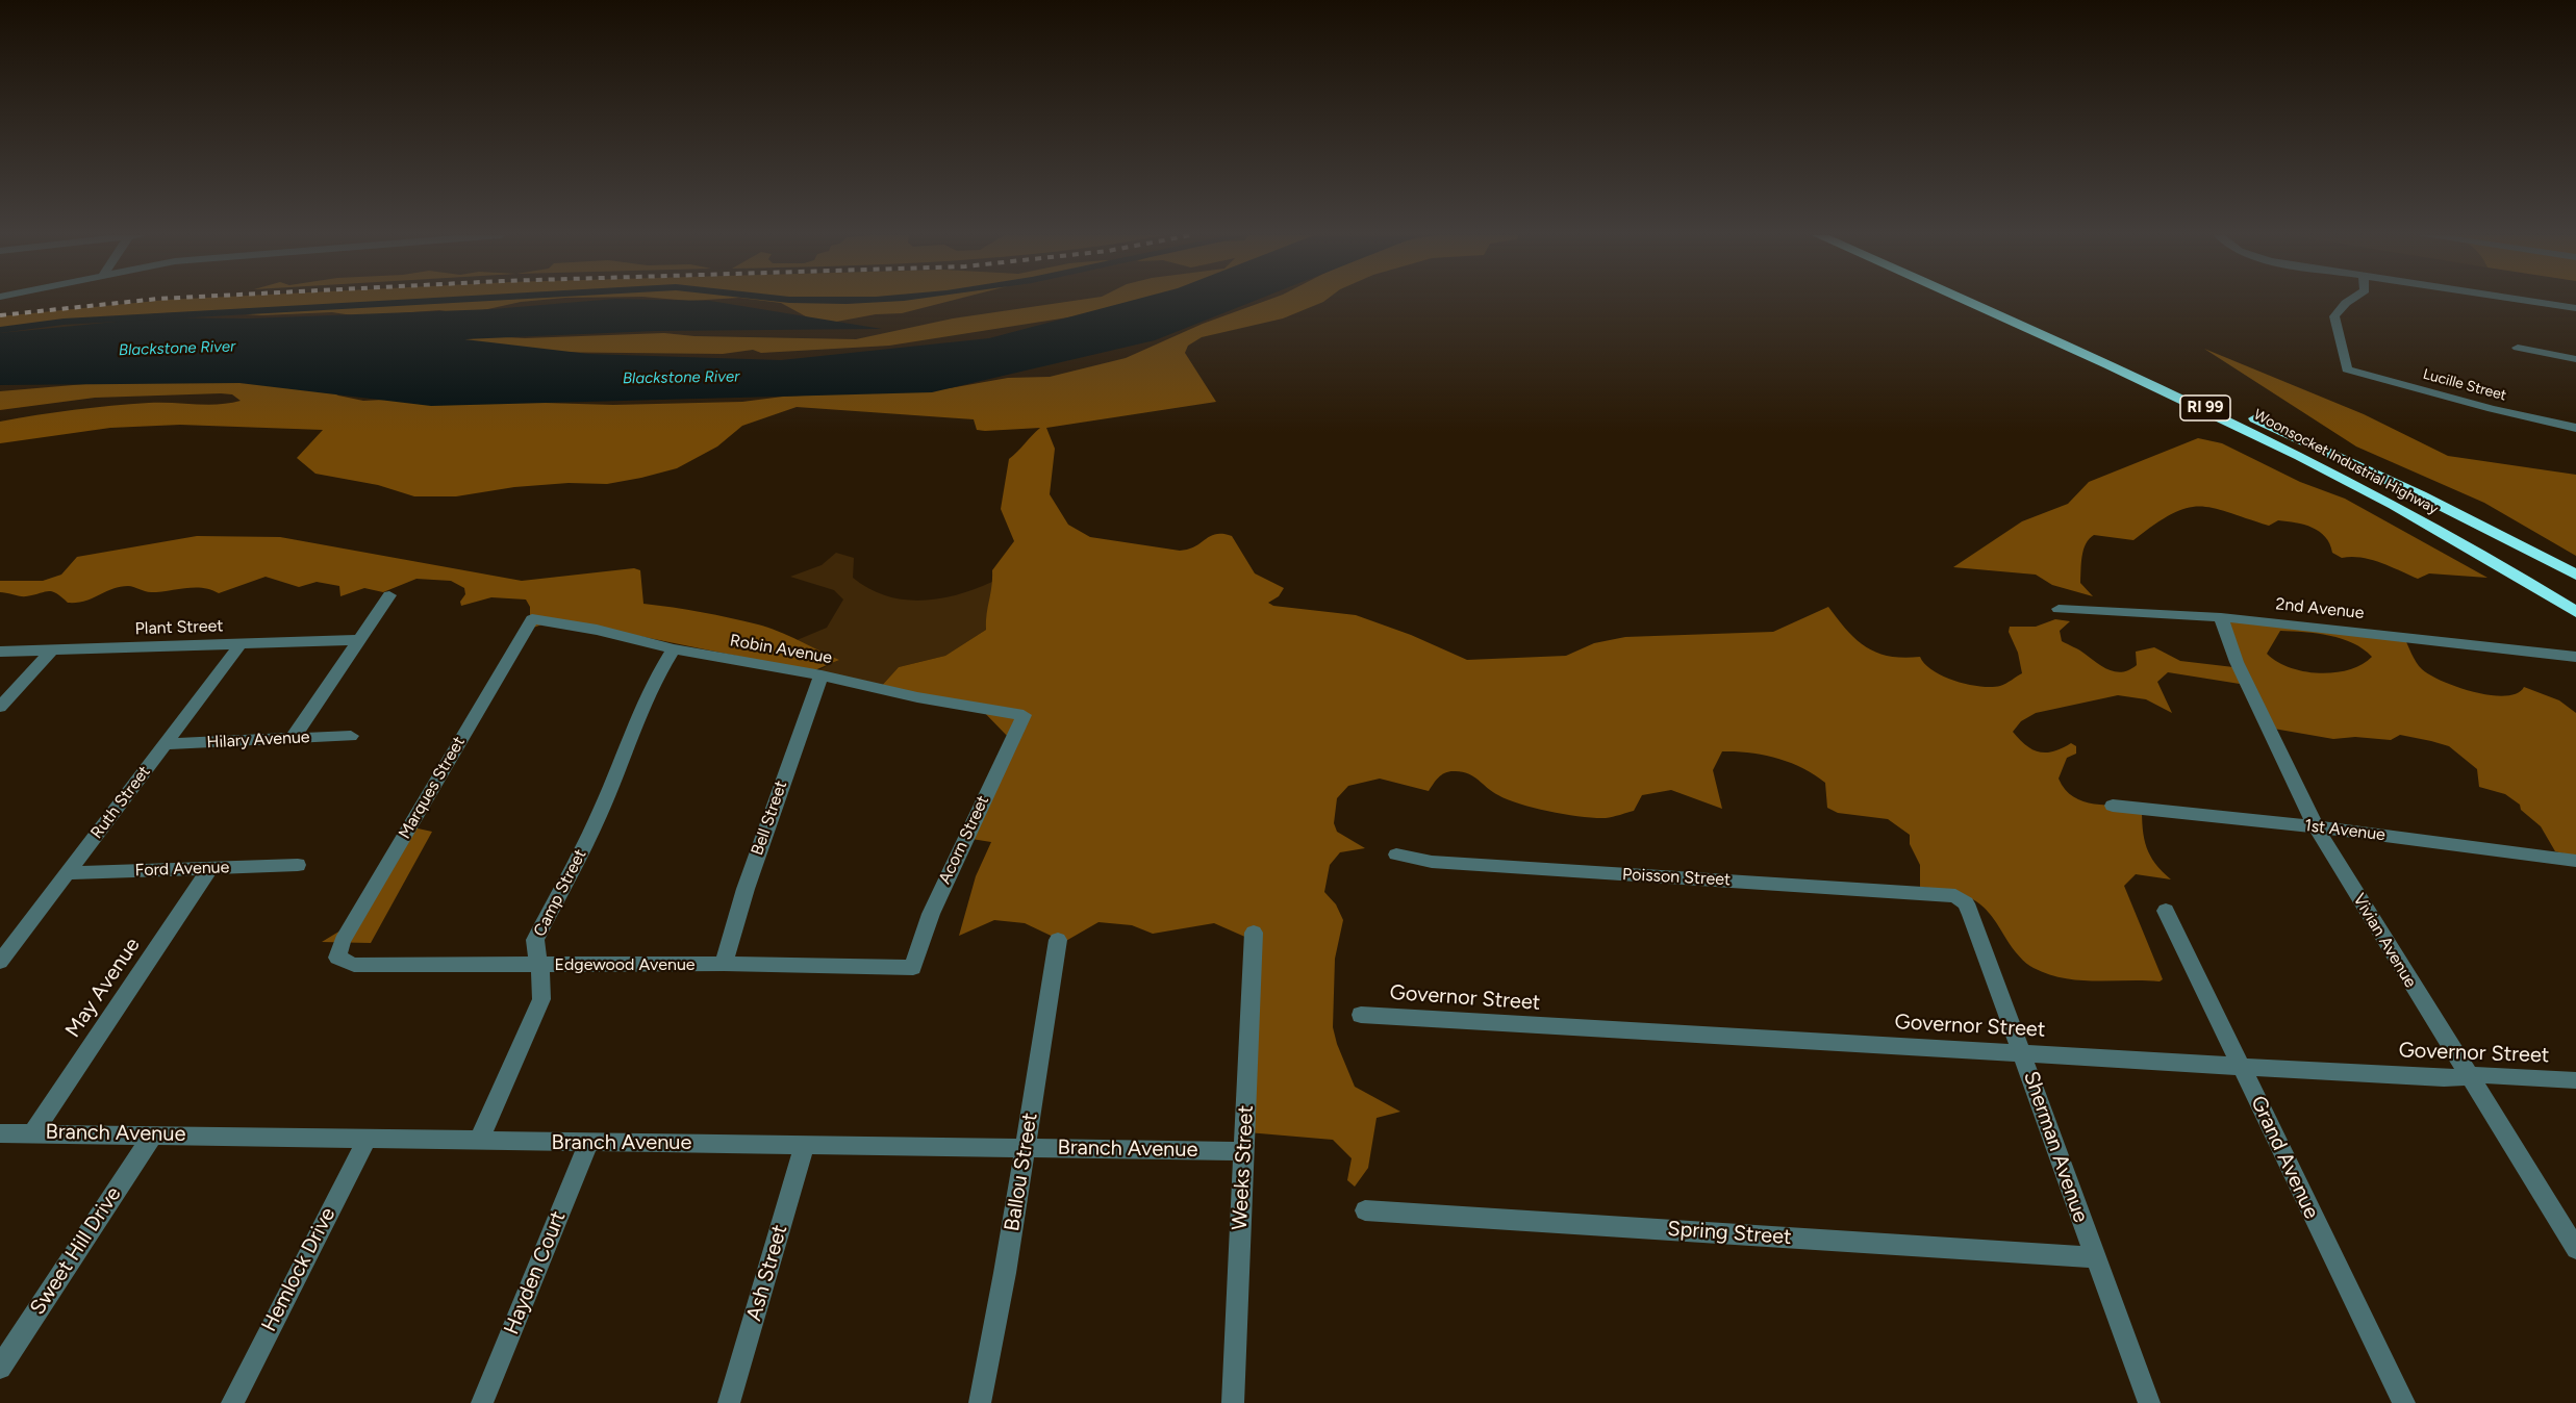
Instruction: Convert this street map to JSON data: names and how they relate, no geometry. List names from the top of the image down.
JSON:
{
  "streets": {
    "highway": ["RI 99", "Woonsocket Industrial Highway"],
    "street": [
      "Lucille Street",
      "2nd Avenue",
      "Plant Street",
      "Robin Avenue",
      "Hilary Avenue",
      "Marques Street",
      "Ruth Street",
      "Bell Street",
      "1st Avenue",
      "Acorn Street",
      "Ford Avenue",
      "Poisson Street",
      "Camp Street",
      "Vivian Avenue",
      "Edgewood Avenue",
      "May Avenue",
      "Governor Street",
      "Branch Avenue",
      "Sherman Avenue",
      "Grand Avenue",
      "Weeks Street",
      "Ballou Street",
      "Spring Street",
      "Sweet Hill Drive",
      "Hemlock Drive",
      "Hayden Court",
      "Ash Street"
    ]
  },
  "crossings": [
    ["2nd Avenue", "Vivian Avenue"],
    ["Plant Street", "Ruth Street"],
    ["Robin Avenue", "Marques Street"],
    ["Robin Avenue", "Bell Street"],
    ["Robin Avenue", "Acorn Street"],
    ["Robin Avenue", "Camp Street"],
    ["Hilary Avenue", "Ruth Street"],
    ["Marques Street", "Edgewood Avenue"],
    ["Ruth Street", "Ford Avenue"],
    ["Bell Street", "Edgewood Avenue"],
    ["1st Avenue", "Vivian Avenue"],
    ["Acorn Street", "Edgewood Avenue"],
    ["Ford Avenue", "May Avenue"],
    ["Poisson Street", "Sherman Avenue"],
    ["Camp Street", "Edgewood Avenue"],
    ["Camp Street", "Branch Avenue"],
    ["Vivian Avenue", "Governor Street"],
    ["May Avenue", "Branch Avenue"],
    ["Governor Street", "Sherman Avenue"],
    ["Governor Street", "Grand Avenue"],
    ["Branch Avenue", "Weeks Street"],
    ["Branch Avenue", "Ballou Street"],
    ["Branch Avenue", "Sweet Hill Drive"],
    ["Branch Avenue", "Hemlock Drive"],
    ["Branch Avenue", "Hayden Court"],
    ["Branch Avenue", "Ash Street"],
    ["Sherman Avenue", "Spring Street"]
  ],
  "water": ["Blackstone River"]
}
